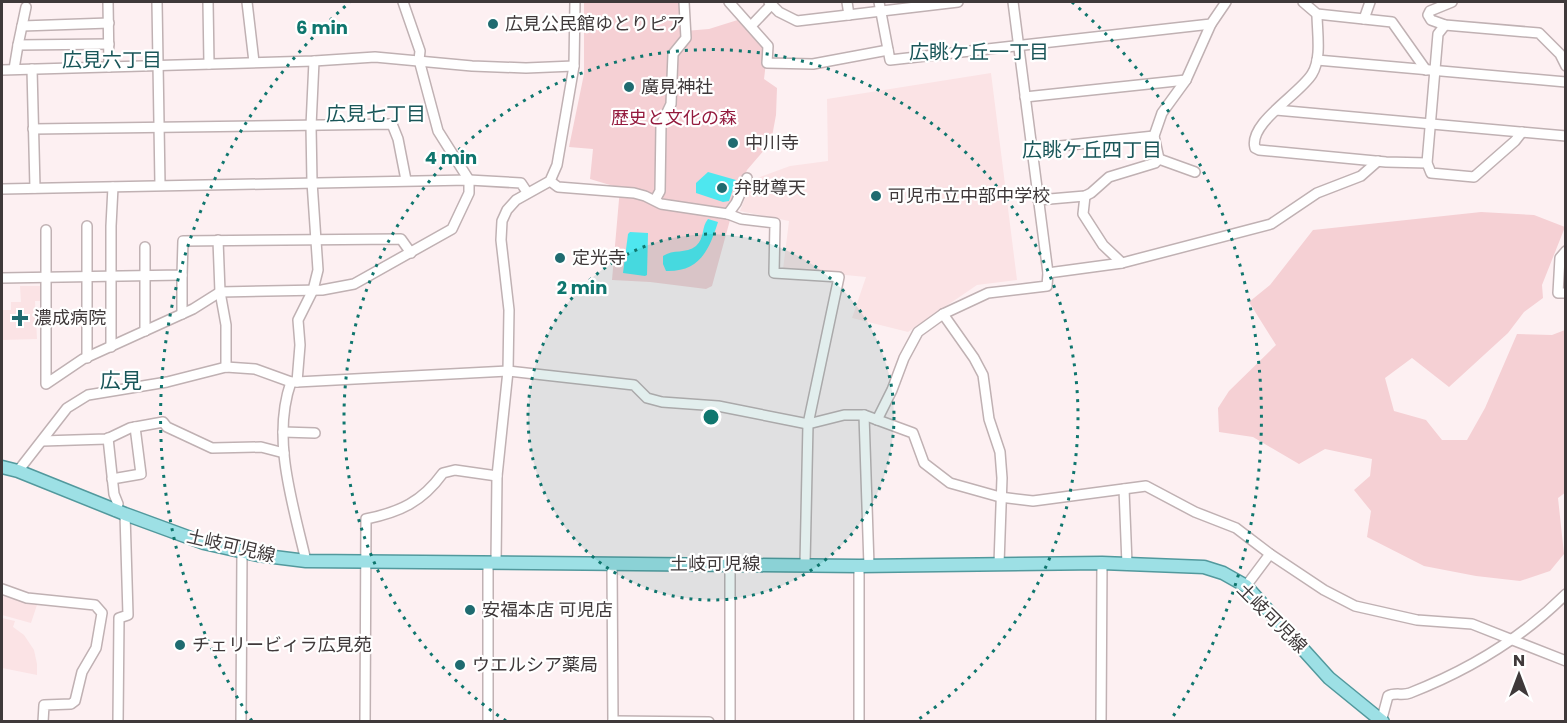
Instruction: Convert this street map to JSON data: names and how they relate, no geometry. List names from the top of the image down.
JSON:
{
  "streets": {
    "main road": ["土岐可児線"]
  },
  "districts": [
    "広眺ケ丘一丁目",
    "広見六丁目",
    "広見七丁目",
    "広眺ケ丘四丁目",
    "広見"
  ],
  "parks": ["歴史と文化の森"],
  "places": {
    "other": [
      "広見公民館ゆとりピア",
      "廣見神社",
      "中川寺",
      "弁財尊天",
      "可児市立中部中学校",
      "定光寺",
      "安福本店 可児店",
      "チェリービィラ広見苑",
      "ウエルシア薬局"
    ],
    "health": ["濃成病院"]
  },
  "north": "top",
  "rings": ["6 min", "4 min", "2 min"]
}
